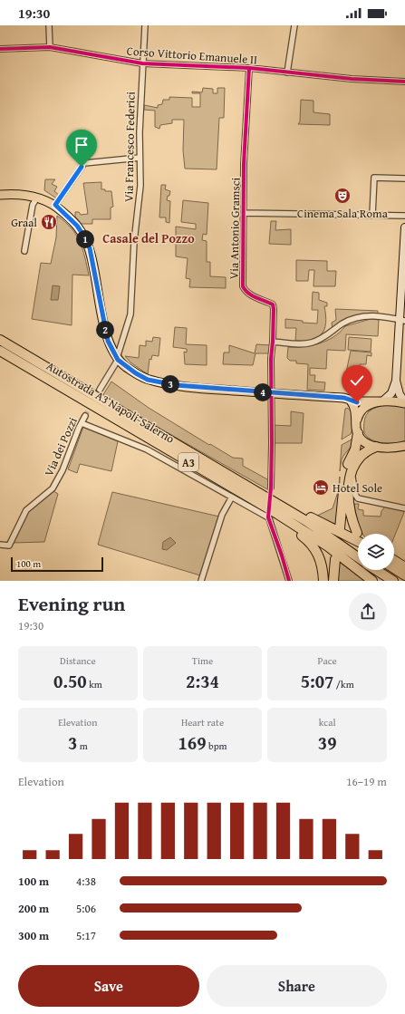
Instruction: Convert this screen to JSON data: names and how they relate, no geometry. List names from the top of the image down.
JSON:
{
  "streets": {
    "highway": ["Autostrada A3 Napoli-Salerno", "A3"],
    "street": [
      "Corso Vittorio Emanuele II",
      "Via Francesco Federici",
      "Via Antonio Gramsci",
      "Via dei Pozzi"
    ]
  },
  "crossings": [
    ["Corso Vittorio Emanuele II", "Via Francesco Federici"],
    ["Corso Vittorio Emanuele II", "Via Antonio Gramsci"],
    ["Autostrada A3 Napoli-Salerno", "A3"]
  ],
  "districts": ["Casale del Pozzo"],
  "places": {
    "theatre": ["Cinema Sala Roma"],
    "restaurant": ["Graal"],
    "hotel": ["Hotel Sole"]
  },
  "scale_bar": "100 m",
  "page": {
    "status": "19:30",
    "pins": [
      "1",
      "2",
      "3",
      "4"
    ],
    "scale": "100 m",
    "heading": ["Evening run", "19:30"],
    "stats": [
      ["Distance", "0.50 km"],
      ["Time", "2:34"],
      ["Pace", "5:07 /km"],
      ["Elevation", "3 m"],
      ["Heart rate", "169 bpm"],
      ["kcal", "39"]
    ],
    "chart": ["Elevation", "16–19 m"],
    "list": [
      {
        "name": "100 m",
        "note": "4:38"
      },
      {
        "name": "200 m",
        "note": "5:06"
      },
      {
        "name": "300 m",
        "note": "5:17"
      }
    ],
    "buttons": ["Save", "Share"]
  }
}
